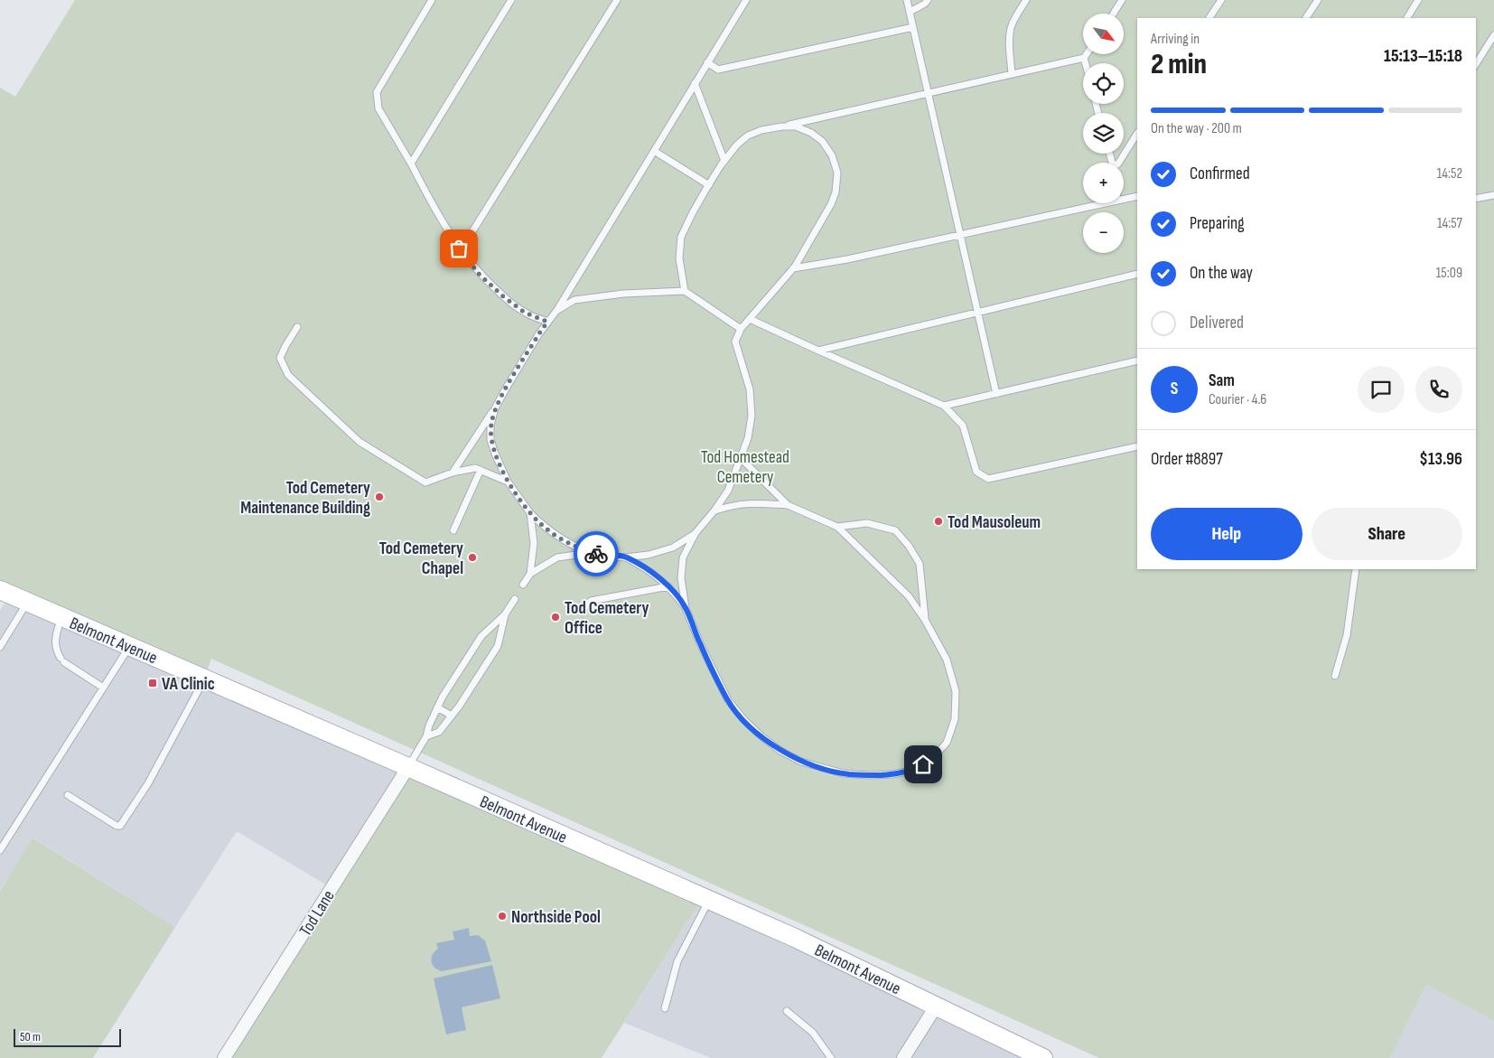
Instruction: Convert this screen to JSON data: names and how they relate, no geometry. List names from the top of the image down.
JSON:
{
  "streets": {
    "main road": ["Belmont Avenue"],
    "street": ["Tod Lane"]
  },
  "crossings": [
    ["Belmont Avenue", "Tod Lane"]
  ],
  "parks": ["Tod Homestead Cemetery"],
  "places": {
    "other": [
      "Tod Cemetery Maintenance Building",
      "Tod Mausoleum",
      "Tod Cemetery Chapel",
      "Tod Cemetery Office",
      "Northside Pool"
    ],
    "transit": ["VA Clinic"]
  },
  "scale_bar": "50 m",
  "north": "bottom right",
  "page": {
    "map_buttons": ["+", "−"],
    "heading": ["2 min", "Arriving in", "15:13–15:18"],
    "panel": [
      "Sam",
      "Courier · 4.6",
      "Order #8897",
      "$13.96"
    ],
    "bar": "On the way · 200 m",
    "list": [
      ["Confirmed", "14:52"],
      ["Preparing", "14:57"],
      ["On the way", "15:09"],
      "Delivered"
    ],
    "round": "S",
    "buttons": ["Help", "Share"],
    "scale": "50 m"
  }
}
